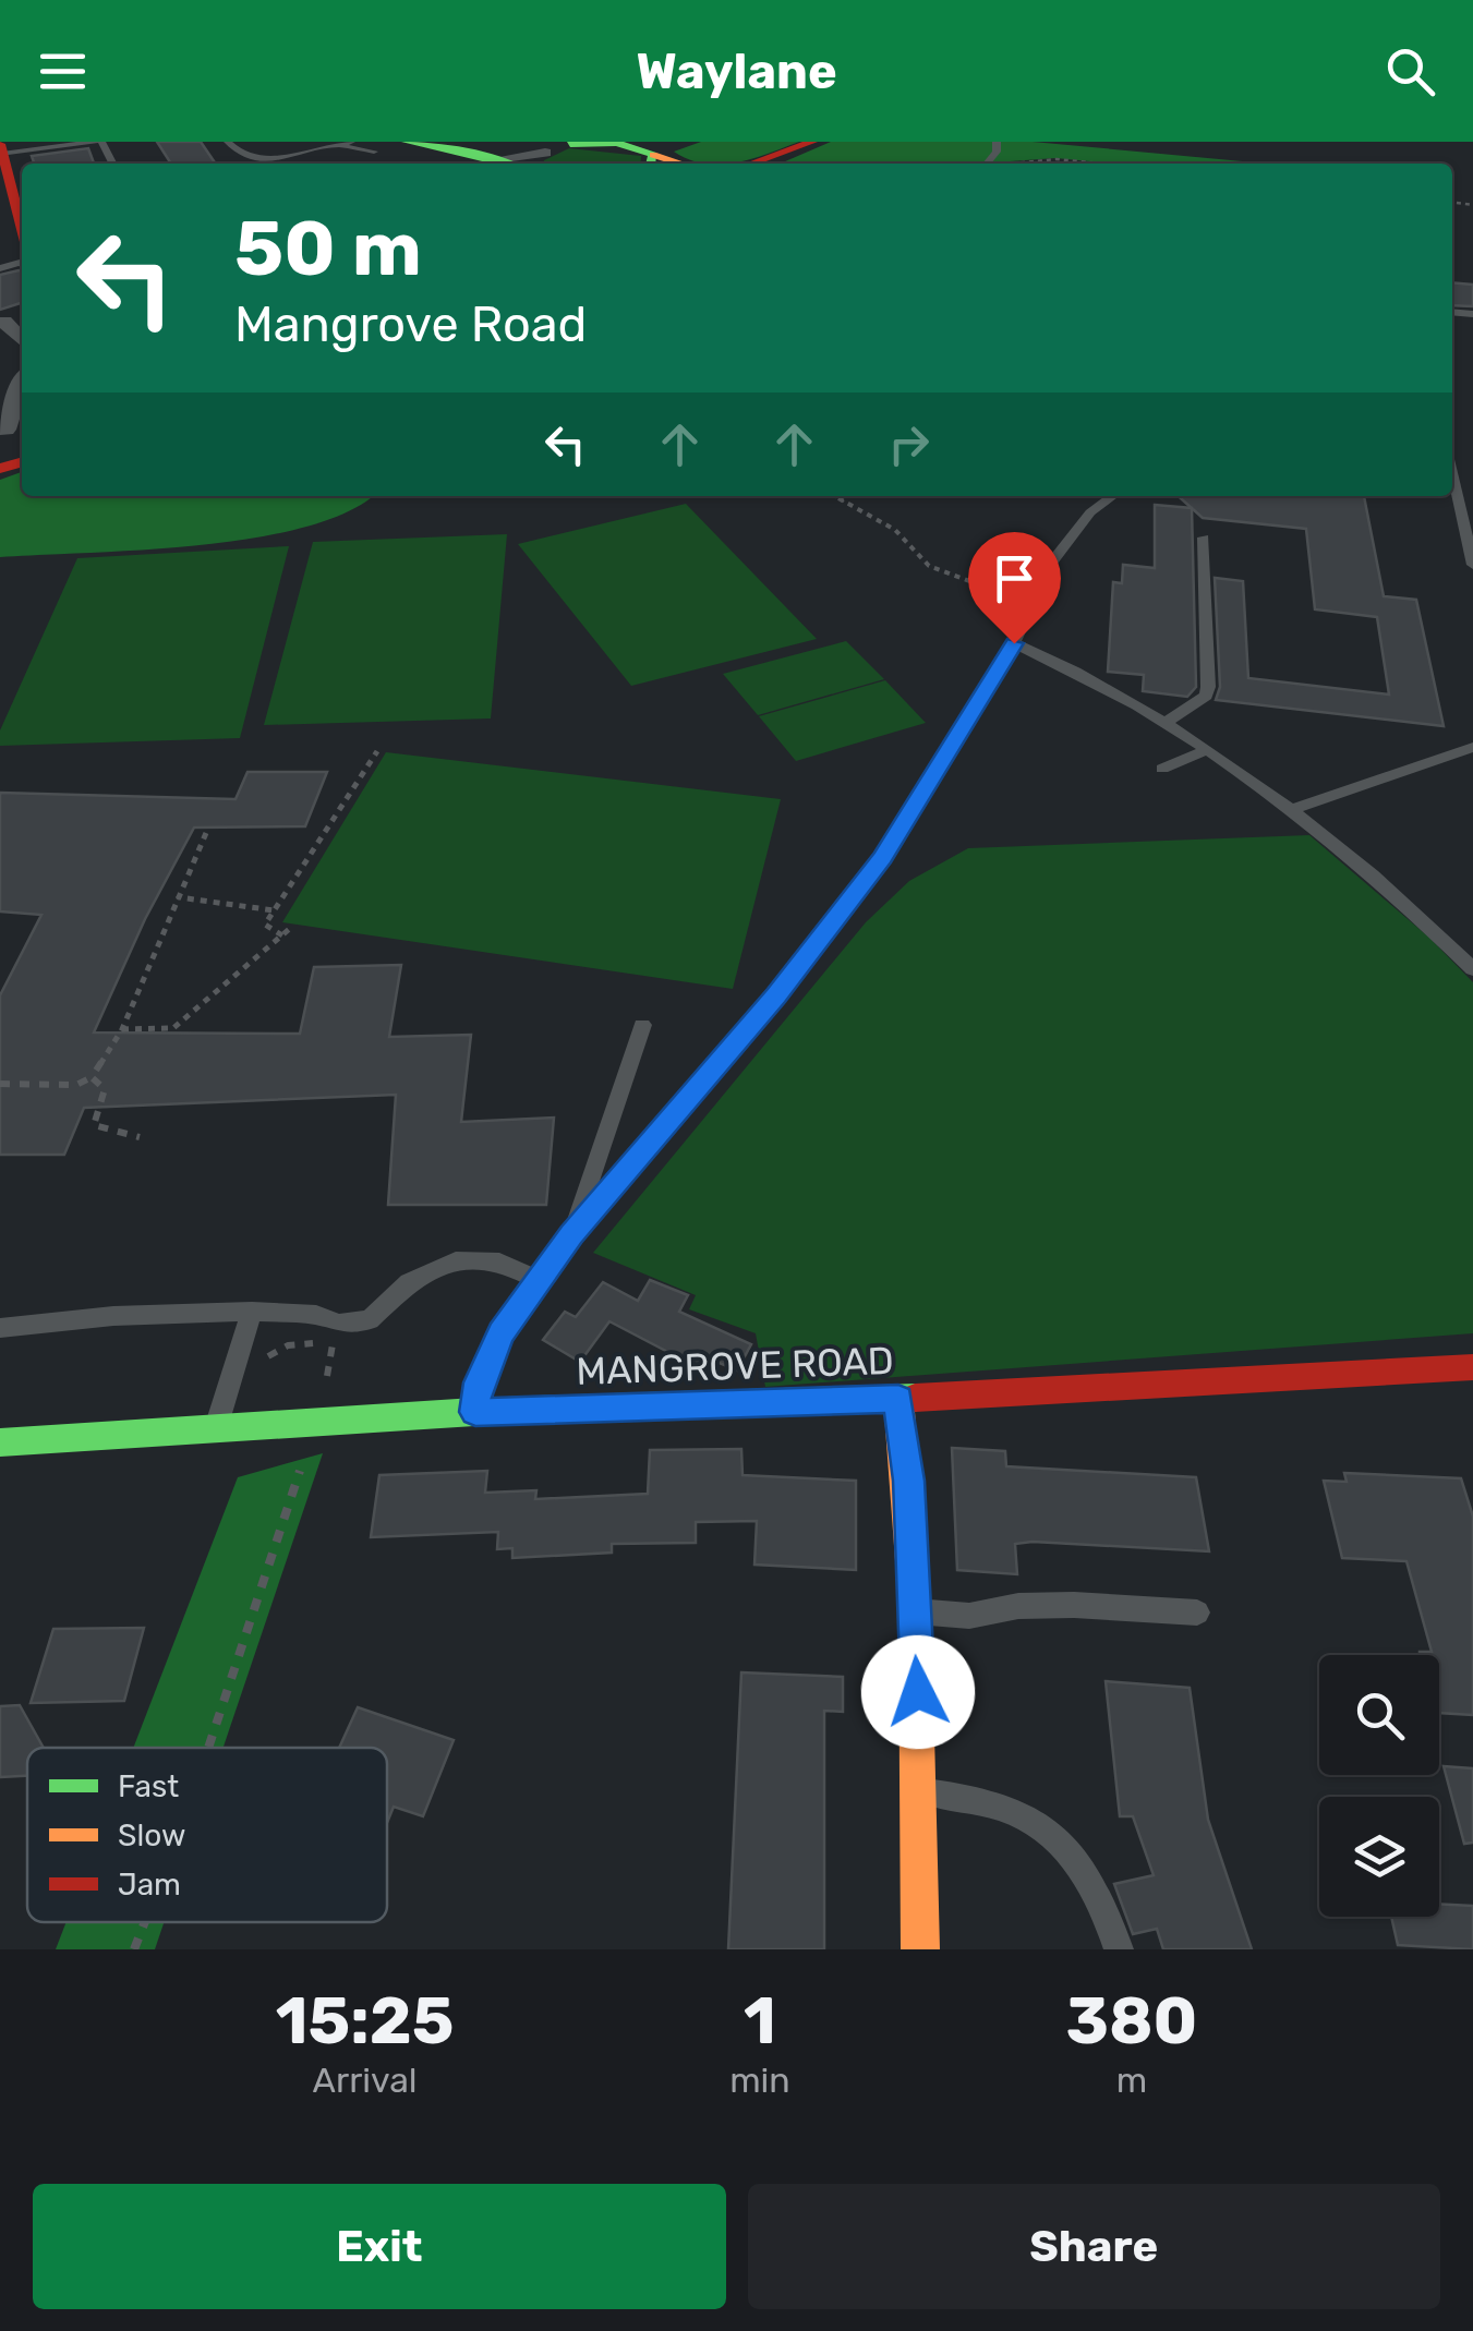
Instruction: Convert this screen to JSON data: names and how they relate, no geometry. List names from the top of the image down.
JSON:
{
  "streets": {
    "main road": ["MANGROVE ROAD"]
  },
  "legend": ["Fast", "Slow", "Jam"],
  "page": {
    "header": "Waylane",
    "turn": ["50 m", "Mangrove Road"],
    "eta": [
      "15:25",
      "Arrival",
      "1",
      "min",
      "380",
      "m"
    ],
    "buttons": ["Exit", "Share"]
  }
}
